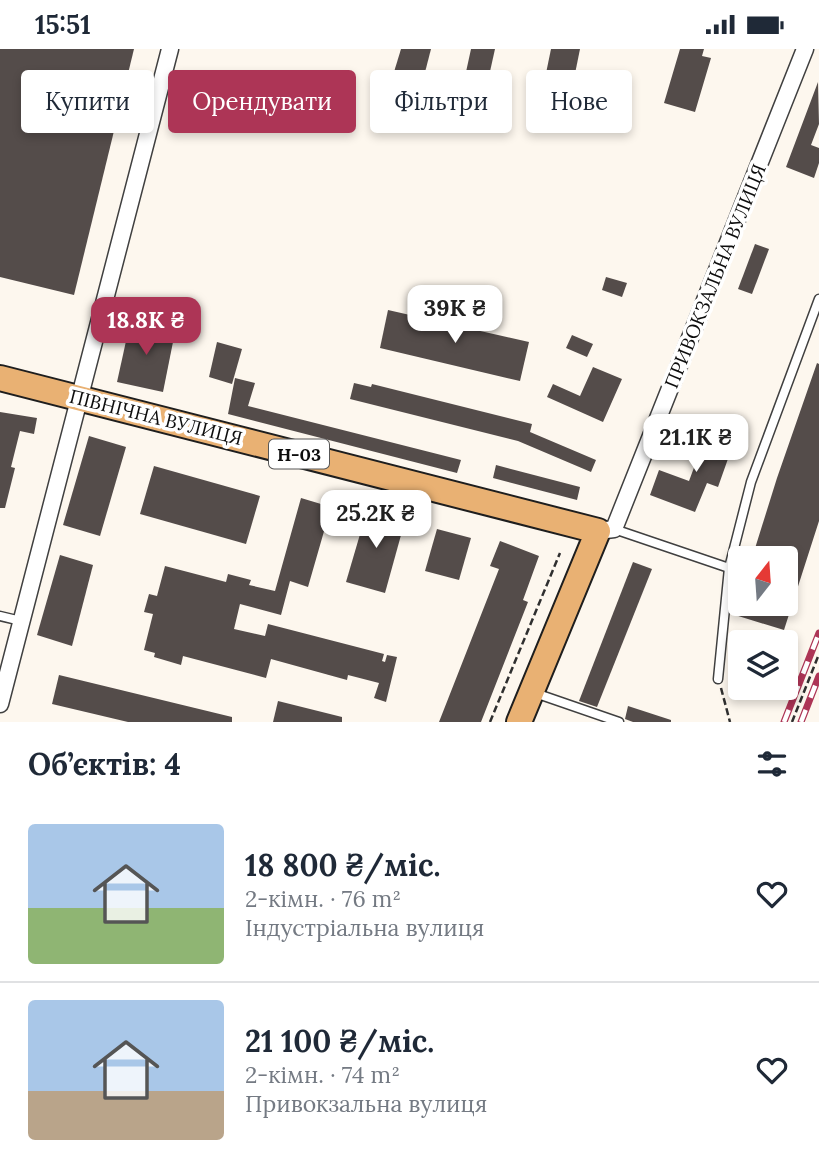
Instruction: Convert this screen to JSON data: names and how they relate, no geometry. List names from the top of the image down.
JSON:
{
  "streets": {
    "main road": ["ПРИВОКЗАЛЬНА ВУЛИЦЯ", "ПІВНІЧНА ВУЛИЦЯ", "Н-03"]
  },
  "crossings": [
    ["ПРИВОКЗАЛЬНА ВУЛИЦЯ", "ПІВНІЧНА ВУЛИЦЯ"]
  ],
  "north": "top",
  "page": {
    "status": "15:51",
    "chip": [
      "Купити",
      "Орендувати",
      "Фільтри",
      "Нове"
    ],
    "price": [
      "39K ₴",
      "18.8K ₴",
      "21.1K ₴",
      "25.2K ₴"
    ],
    "heading": "Об’єктів: 4",
    "list": [
      {
        "name": "18 800 ₴/міс.",
        "note": "2-кімн. · 76 m² · Індустріальна вулиця"
      },
      {
        "name": "21 100 ₴/міс.",
        "note": "2-кімн. · 74 m² · Привокзальна вулиця"
      }
    ]
  }
}
